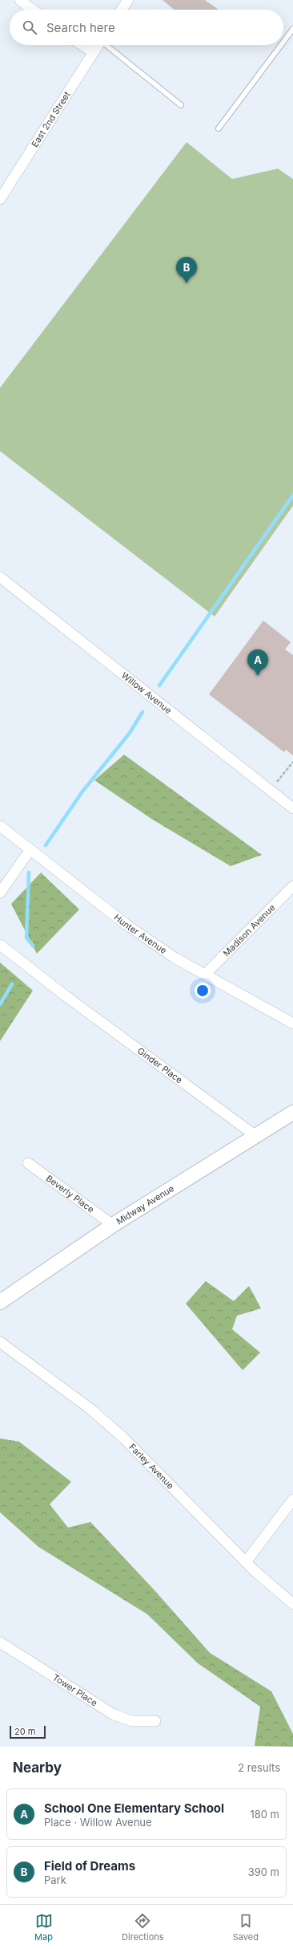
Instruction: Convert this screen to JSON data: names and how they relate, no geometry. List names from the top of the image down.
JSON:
{
  "streets": {
    "street": [
      "East 2nd Street",
      "Willow Avenue",
      "Madison Avenue",
      "Hunter Avenue",
      "Ginder Place",
      "Beverly Place",
      "Midway Avenue",
      "Farley Avenue",
      "Tower Place"
    ]
  },
  "crossings": [
    ["Madison Avenue", "Hunter Avenue"],
    ["Ginder Place", "Midway Avenue"],
    ["Beverly Place", "Midway Avenue"]
  ],
  "scale_bar": "20 m",
  "page": {
    "search": "Search here",
    "pins": ["B", "A"],
    "scale": "20 m",
    "heading": ["Nearby", "2 results"],
    "list": [
      {
        "mark": "A",
        "name": "School One Elementary School",
        "note": "Place · Willow Avenue",
        "value": "180 m"
      },
      {
        "mark": "B",
        "name": "Field of Dreams",
        "note": "Park",
        "value": "390 m"
      }
    ],
    "nav": ["Map", "Directions", "Saved"]
  }
}
